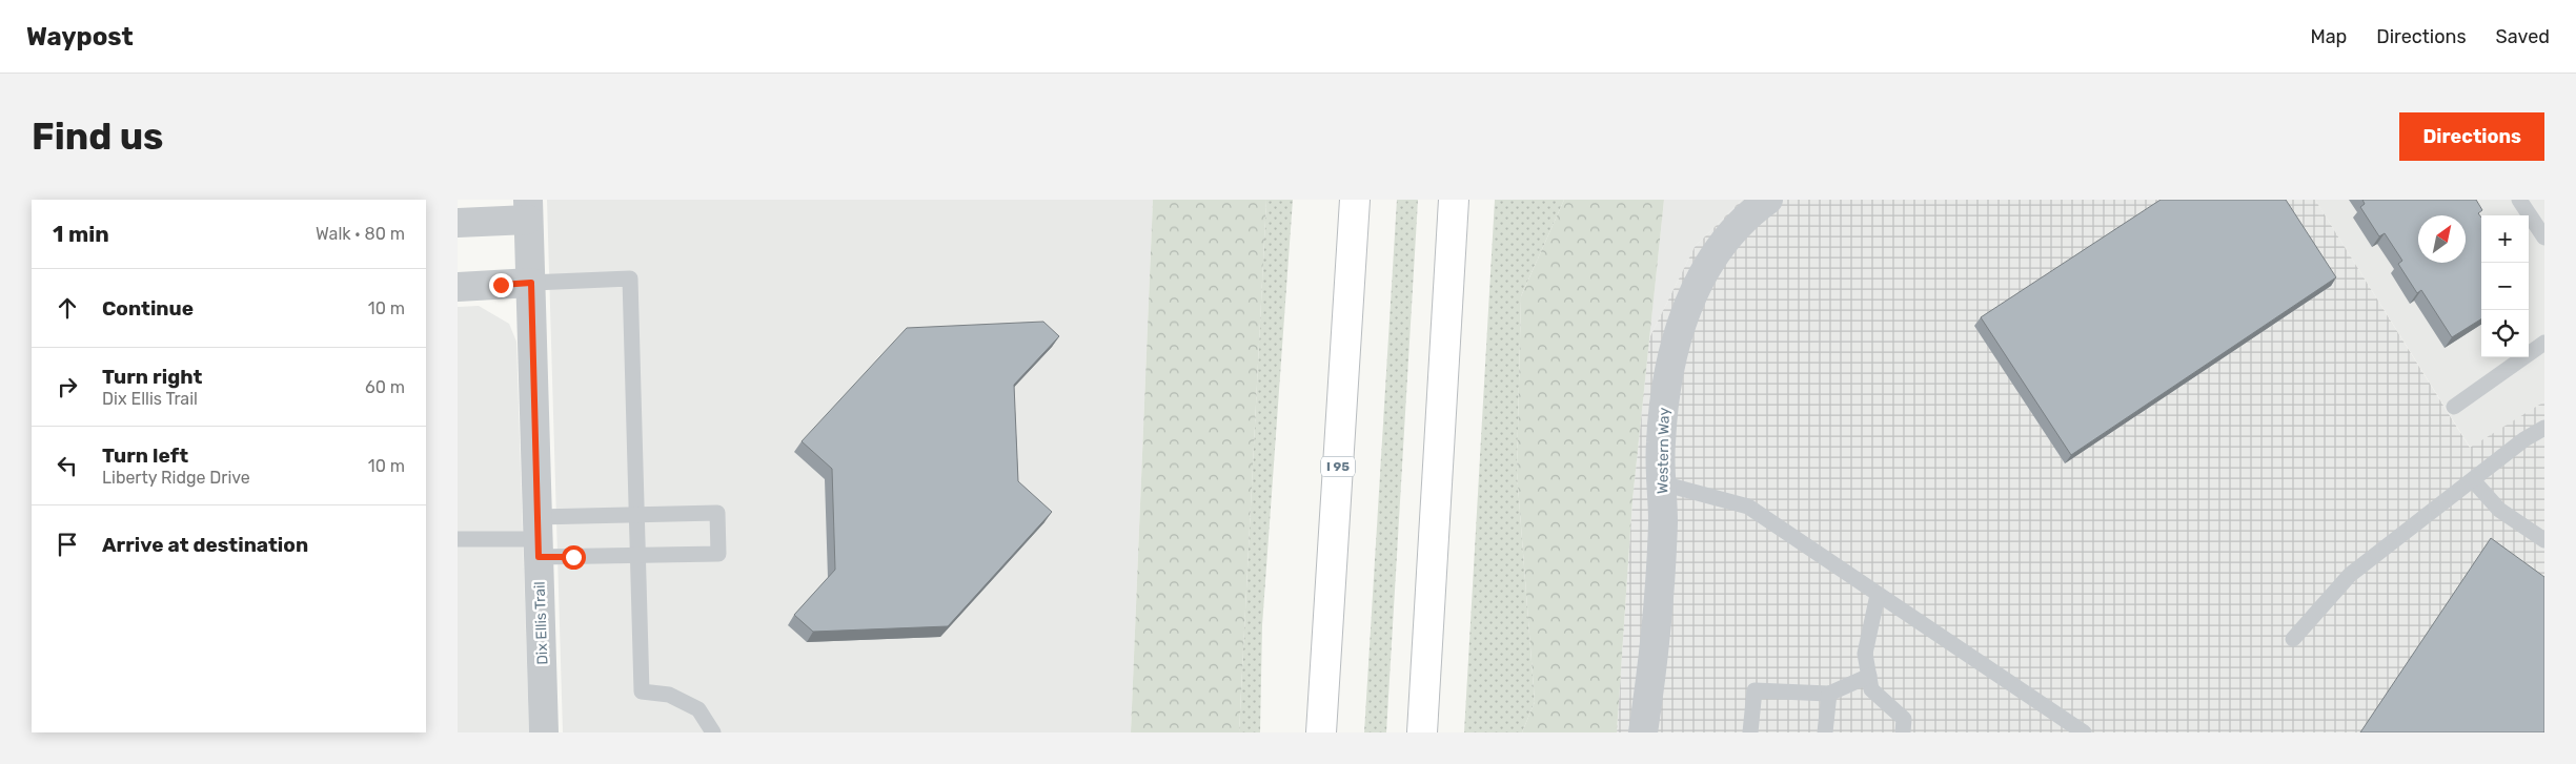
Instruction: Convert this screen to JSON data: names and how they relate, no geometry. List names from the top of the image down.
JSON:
{
  "streets": {
    "highway": ["I 95"],
    "street": ["Western Way", "Dix Ellis Trail"]
  },
  "north": "top right",
  "page": {
    "header": "Waypost",
    "nav": ["Map", "Directions", "Saved"],
    "buttons": "Directions",
    "title": "Find us",
    "heading": ["1 min", "Walk · 80 m"],
    "map_buttons": ["+", "−"],
    "list": [
      ["Continue", "10 m"],
      ["Turn right", "Dix Ellis Trail", "60 m"],
      ["Turn left", "Liberty Ridge Drive", "10 m"],
      "Arrive at destination"
    ]
  }
}
